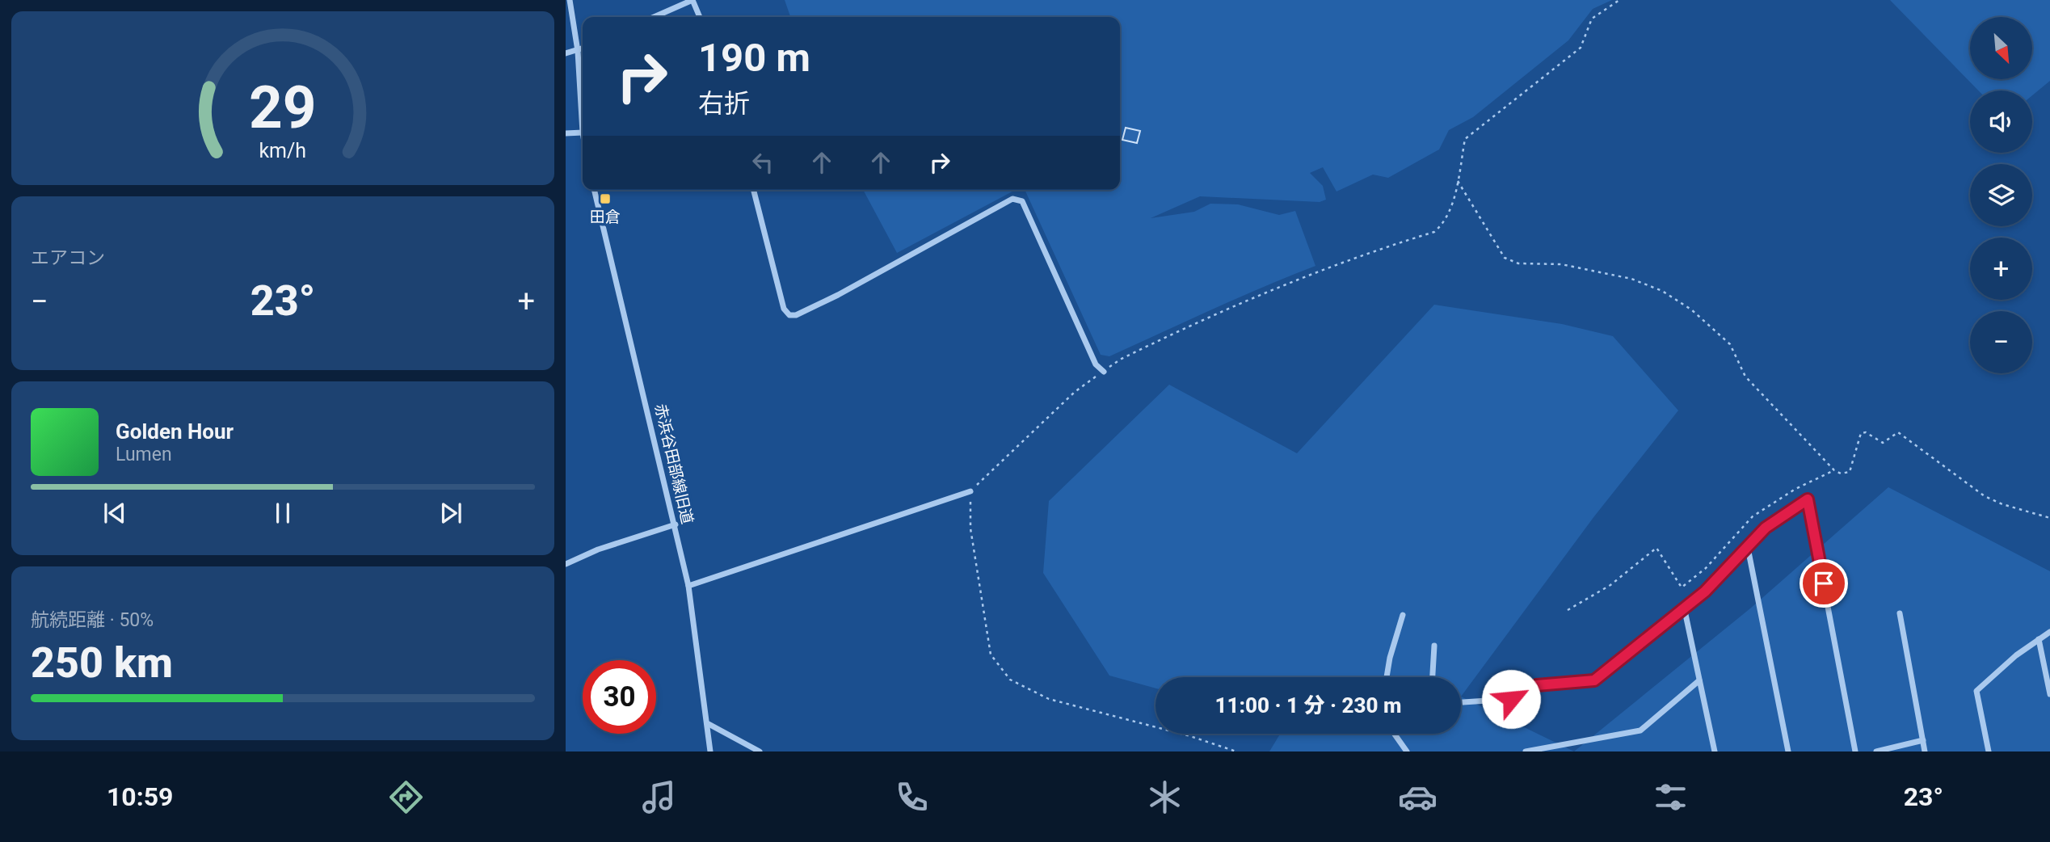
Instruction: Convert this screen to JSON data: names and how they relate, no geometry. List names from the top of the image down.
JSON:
{
  "streets": {
    "street": ["赤浜谷田部線旧道"]
  },
  "places": {
    "transit": ["田倉"]
  },
  "north": "bottom right",
  "page": {
    "map_buttons": ["+", "−"],
    "turn": ["190 m", "右折"],
    "tile": [
      "エアコン",
      ["航続距離 · 50%", "250 km"]
    ],
    "heat": ["−", "23°", "+"],
    "song": ["Golden Hour", "Lumen"],
    "limit": "30",
    "trip": "11:00 · 1 分 · 230 m",
    "tabs": ["10:59", "23°"],
    "gauge": ["29", "km/h"]
  }
}
